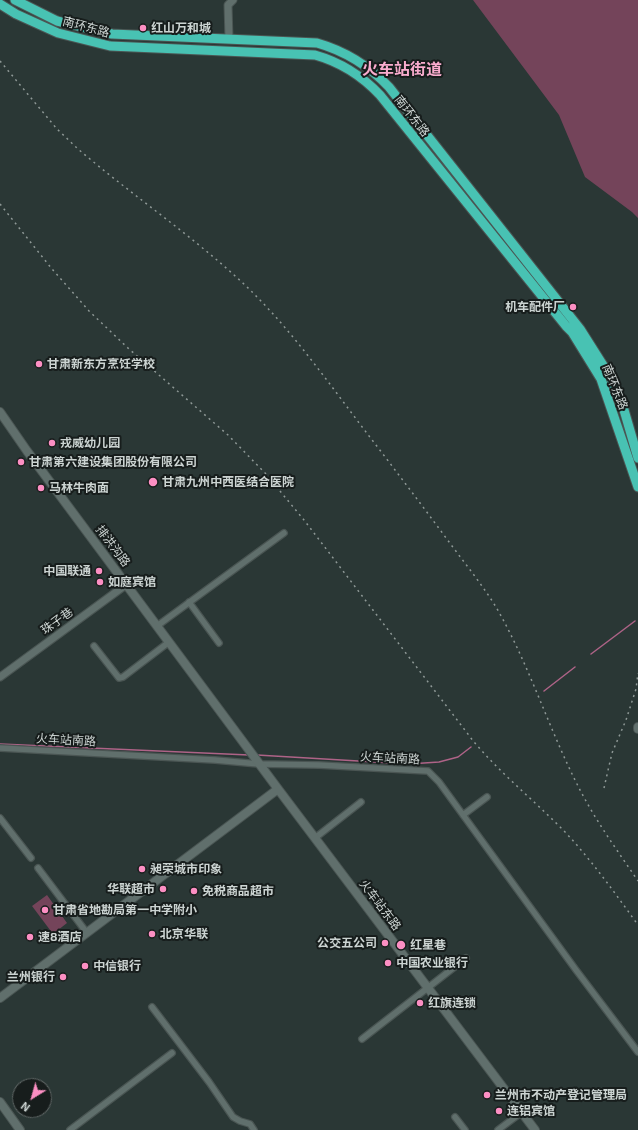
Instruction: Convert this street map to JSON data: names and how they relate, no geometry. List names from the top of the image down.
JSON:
{
  "streets": {
    "highway": ["南环东路"],
    "main road": ["排洪沟路", "火车站东路"],
    "street": ["珠子巷", "火车站南路"]
  },
  "crossings": [
    ["排洪沟路", "珠子巷"],
    ["排洪沟路", "火车站东路"],
    ["火车站南路", "火车站东路"]
  ],
  "districts": ["火车站街道"],
  "places": [
    "红山万和城",
    "机车配件厂",
    "甘肃新东方烹饪学校",
    "戎威幼儿园",
    "甘肃第六建设集团股份有限公司",
    "甘肃九州中西医结合医院",
    "马林牛肉面",
    "中国联通",
    "如庭宾馆",
    "昶荣城市印象",
    "华联超市",
    "免税商品超市",
    "甘肃省地勘局第一中学附小",
    "北京华联",
    "速8酒店",
    "公交五公司",
    "红星巷",
    "中国农业银行",
    "中信银行",
    "兰州银行",
    "红旗连锁",
    "兰州市不动产登记管理局",
    "连铝宾馆"
  ],
  "north": "bottom left"
}
